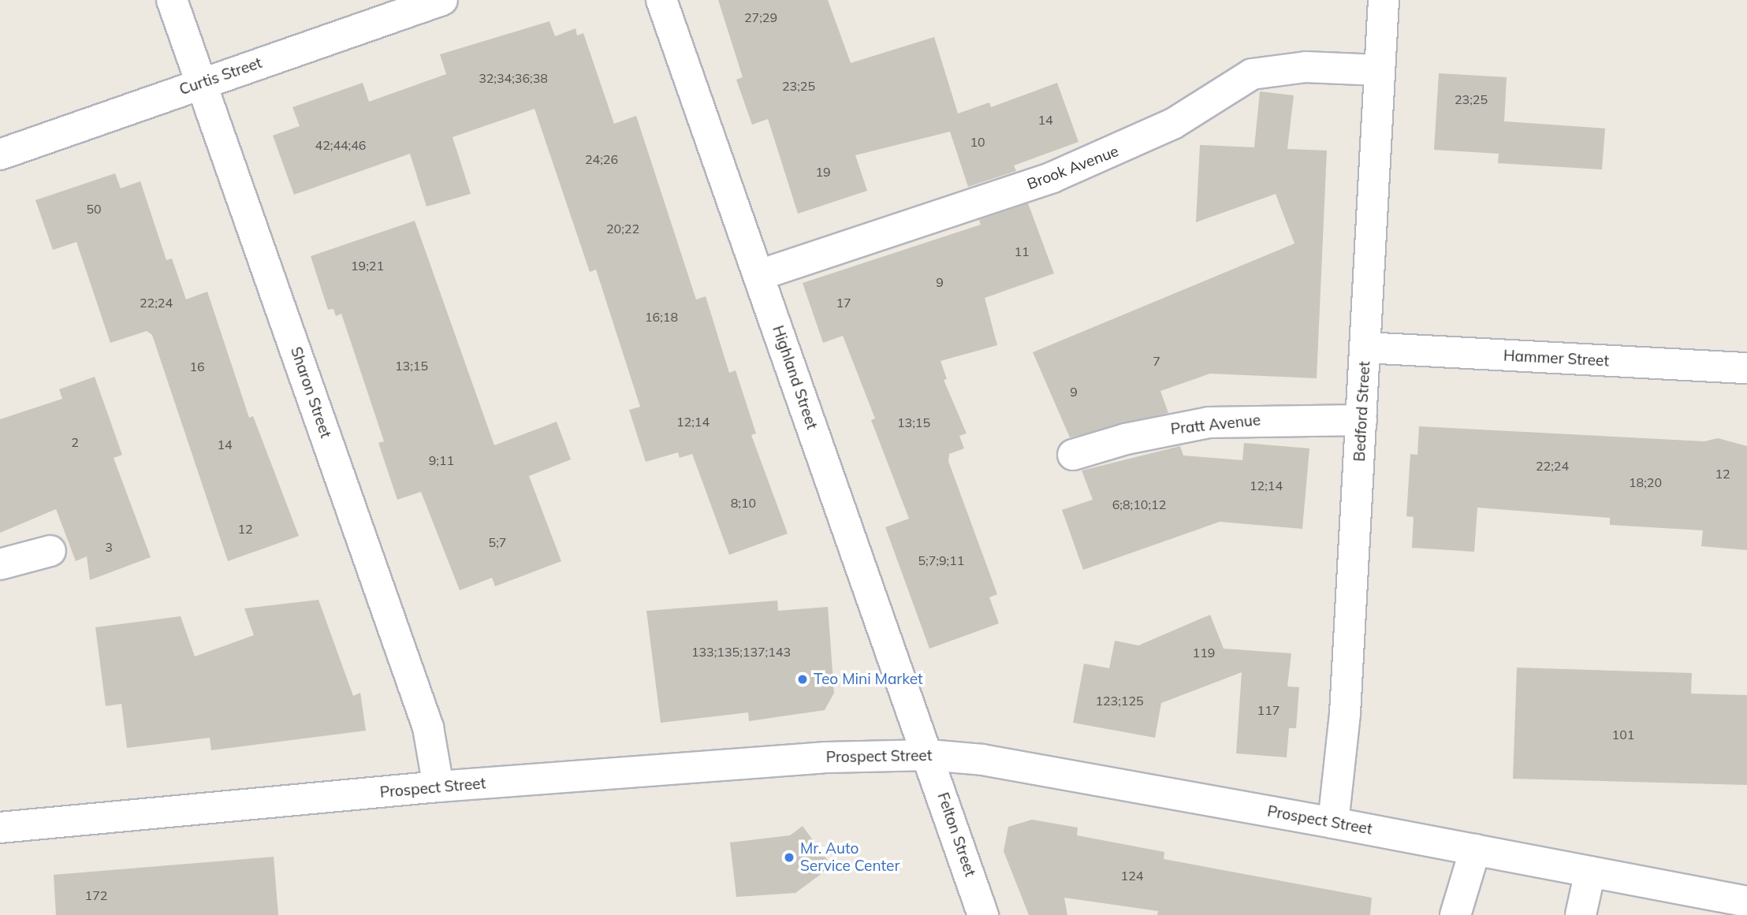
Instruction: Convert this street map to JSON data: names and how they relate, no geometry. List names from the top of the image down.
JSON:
{
  "streets": {
    "street": [
      "Curtis Street",
      "Brook Avenue",
      "Hammer Street",
      "Highland Street",
      "Sharon Street",
      "Bedford Street",
      "Pratt Avenue",
      "Prospect Street",
      "Felton Street"
    ]
  },
  "crossings": [
    ["Curtis Street", "Sharon Street"],
    ["Brook Avenue", "Highland Street"],
    ["Brook Avenue", "Bedford Street"],
    ["Hammer Street", "Bedford Street"],
    ["Highland Street", "Prospect Street"],
    ["Highland Street", "Felton Street"],
    ["Sharon Street", "Prospect Street"],
    ["Bedford Street", "Pratt Avenue"],
    ["Bedford Street", "Prospect Street"],
    ["Prospect Street", "Felton Street"]
  ],
  "places": ["Teo Mini Market", "Mr. Auto Service Center"],
  "house_numbers": [
    "27;29",
    "32;34;36;38",
    "23;25",
    "23;25",
    "14",
    "10",
    "42;44;46",
    "24;26",
    "19",
    "50",
    "20;22",
    "11",
    "19;21",
    "9",
    "22;24",
    "17",
    "16;18",
    "7",
    "13;15",
    "16",
    "9",
    "12;14",
    "13;15",
    "2",
    "14",
    "9;11",
    "22;24",
    "12",
    "18;20",
    "12;14",
    "8;10",
    "6;8;10;12",
    "12",
    "5;7",
    "3",
    "5;7;9;11",
    "133;135;137;143",
    "119",
    "123;125",
    "117",
    "101",
    "124",
    "172"
  ]
}
